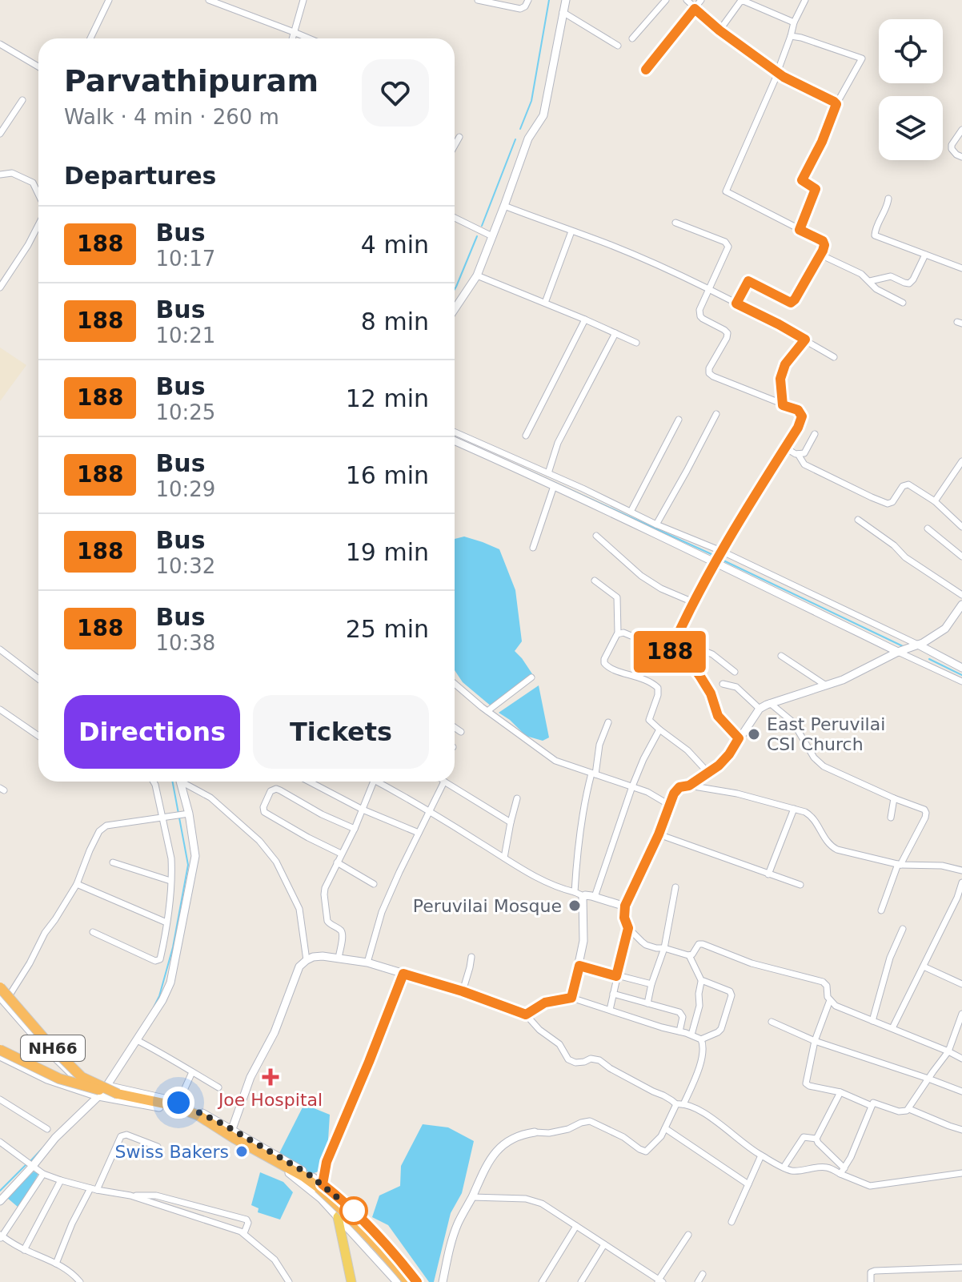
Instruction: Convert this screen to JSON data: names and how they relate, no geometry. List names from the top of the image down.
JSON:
{
  "streets": {
    "highway": ["NH66"]
  },
  "places": {
    "other": ["East Peruvilai CSI Church", "Peruvilai Mosque", "Swiss Bakers"],
    "health": ["Joe Hospital"]
  },
  "lines": ["bus line 188"],
  "page": {
    "on_map": "188",
    "heading": [
      ["Parvathipuram", "Walk · 4 min · 260 m"],
      "Departures"
    ],
    "list": [
      {
        "mark": "188",
        "name": "Bus",
        "note": "10:17",
        "value": "4 min"
      },
      {
        "mark": "188",
        "name": "Bus",
        "note": "10:21",
        "value": "8 min"
      },
      {
        "mark": "188",
        "name": "Bus",
        "note": "10:25",
        "value": "12 min"
      },
      {
        "mark": "188",
        "name": "Bus",
        "note": "10:29",
        "value": "16 min"
      },
      {
        "mark": "188",
        "name": "Bus",
        "note": "10:32",
        "value": "19 min"
      },
      {
        "mark": "188",
        "name": "Bus",
        "note": "10:38",
        "value": "25 min"
      }
    ],
    "buttons": ["Directions", "Tickets"]
  }
}
